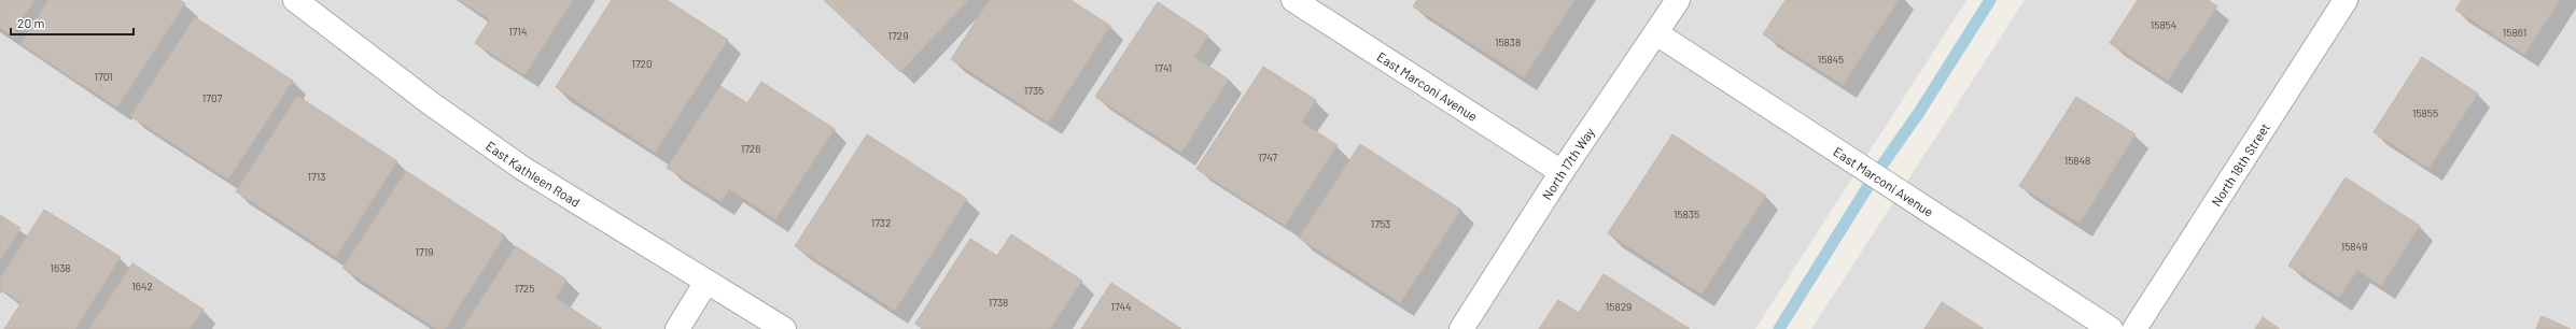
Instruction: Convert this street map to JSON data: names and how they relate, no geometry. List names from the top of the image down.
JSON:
{
  "streets": {
    "street": [
      "East Marconi Avenue",
      "North 17th Way",
      "North 18th Street",
      "East Kathleen Road"
    ]
  },
  "crossings": [
    ["East Marconi Avenue", "North 17th Way"]
  ],
  "house_numbers": [
    "15854",
    "1714",
    "15861",
    "1729",
    "15838",
    "15845",
    "1720",
    "1741",
    "1701",
    "1735",
    "1707",
    "15855",
    "1726",
    "1747",
    "15848",
    "1713",
    "15835",
    "1732",
    "1753",
    "15849",
    "1719",
    "1638",
    "1642",
    "1725",
    "1738",
    "1744",
    "15829"
  ],
  "scale_bar": "20 m"
}
